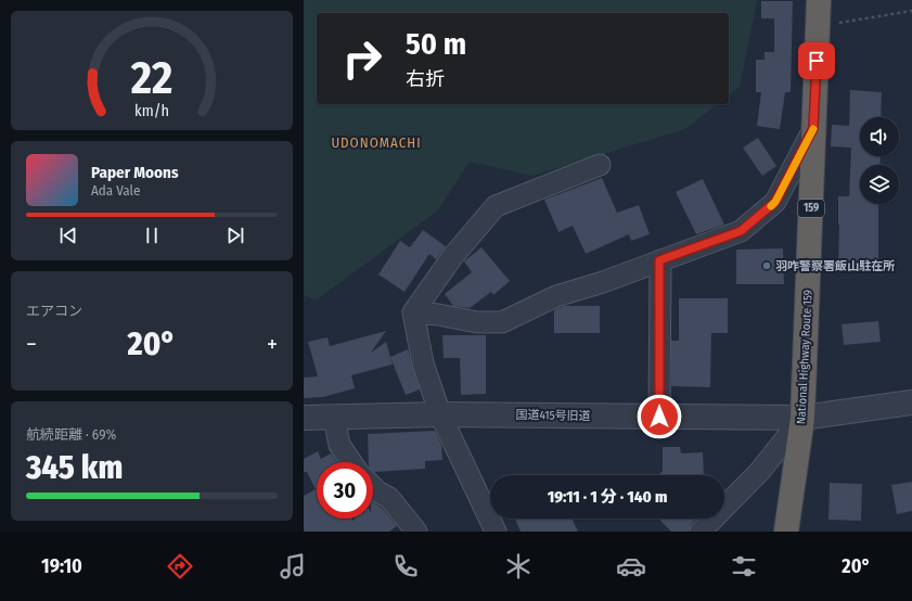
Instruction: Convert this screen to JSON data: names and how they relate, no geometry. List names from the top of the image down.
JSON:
{
  "streets": {
    "highway": ["159", "National Highway Route 159"],
    "street": ["国道415号旧道"]
  },
  "crossings": [
    ["National Highway Route 159", "国道415号旧道"]
  ],
  "districts": ["UDONOMACHI"],
  "places": ["羽咋警察署飯山駐在所"],
  "page": {
    "turn": ["50 m", "右折"],
    "song": ["Paper Moons", "Ada Vale"],
    "tile": [
      "エアコン",
      ["航続距離 · 69%", "345 km"]
    ],
    "heat": ["−", "20°", "+"],
    "limit": "30",
    "trip": "19:11 · 1 分 · 140 m",
    "tabs": ["19:10", "20°"],
    "gauge": ["22", "km/h"]
  }
}
